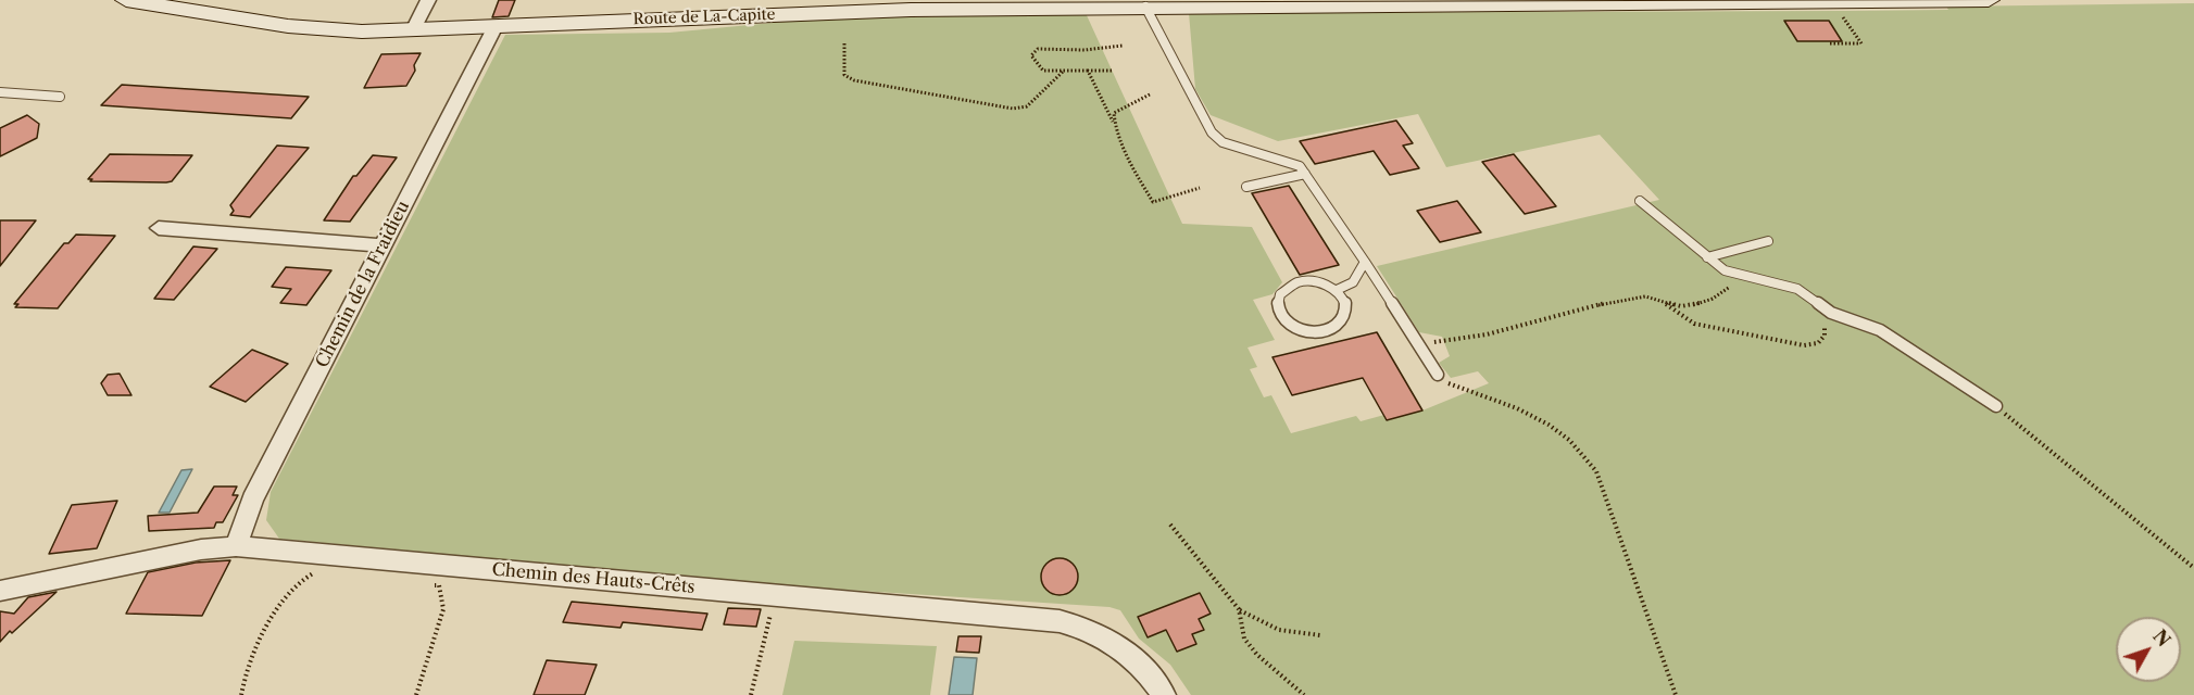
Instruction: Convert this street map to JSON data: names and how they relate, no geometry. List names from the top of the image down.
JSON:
{
  "streets": {
    "street": ["Route de La-Capite", "Chemin de la Fraidieu", "Chemin des Hauts-Crêts"]
  },
  "crossings": [
    ["Route de La-Capite", "Chemin de la Fraidieu"],
    ["Chemin de la Fraidieu", "Chemin des Hauts-Crêts"]
  ],
  "north": "top right"
}
